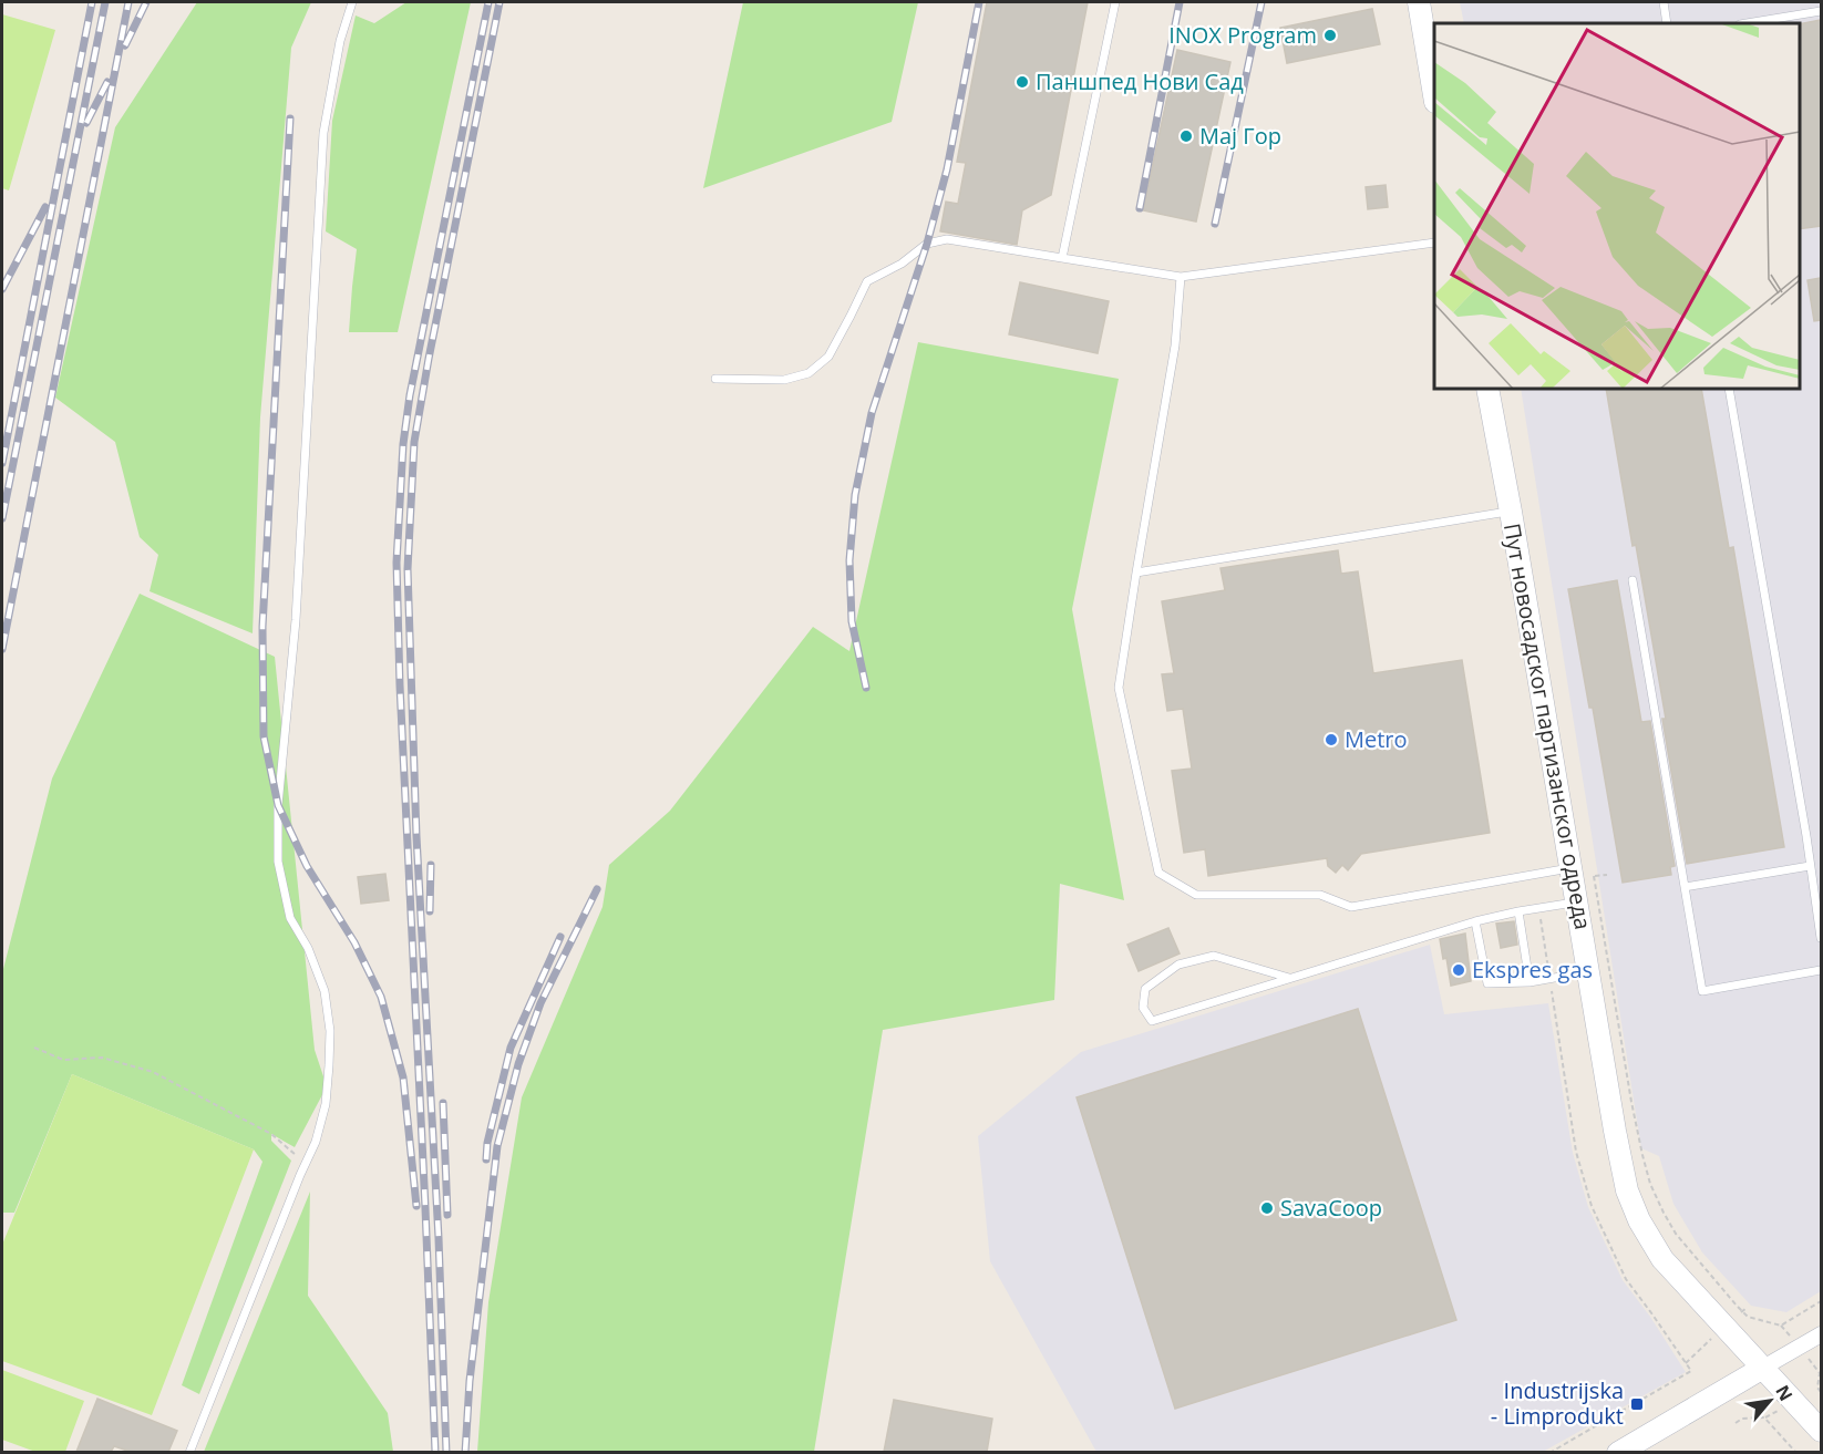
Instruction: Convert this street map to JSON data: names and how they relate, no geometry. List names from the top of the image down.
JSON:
{
  "streets": {
    "street": ["Пут новосадског партизанског одреда"]
  },
  "places": {
    "other": [
      "INOX Program",
      "Паншпед Нови Сад",
      "Мај Гор",
      "Metro",
      "Ekspres gas",
      "SavaCoop"
    ],
    "transit": ["Industrijska - Limprodukt"]
  },
  "north": "top right"
}
